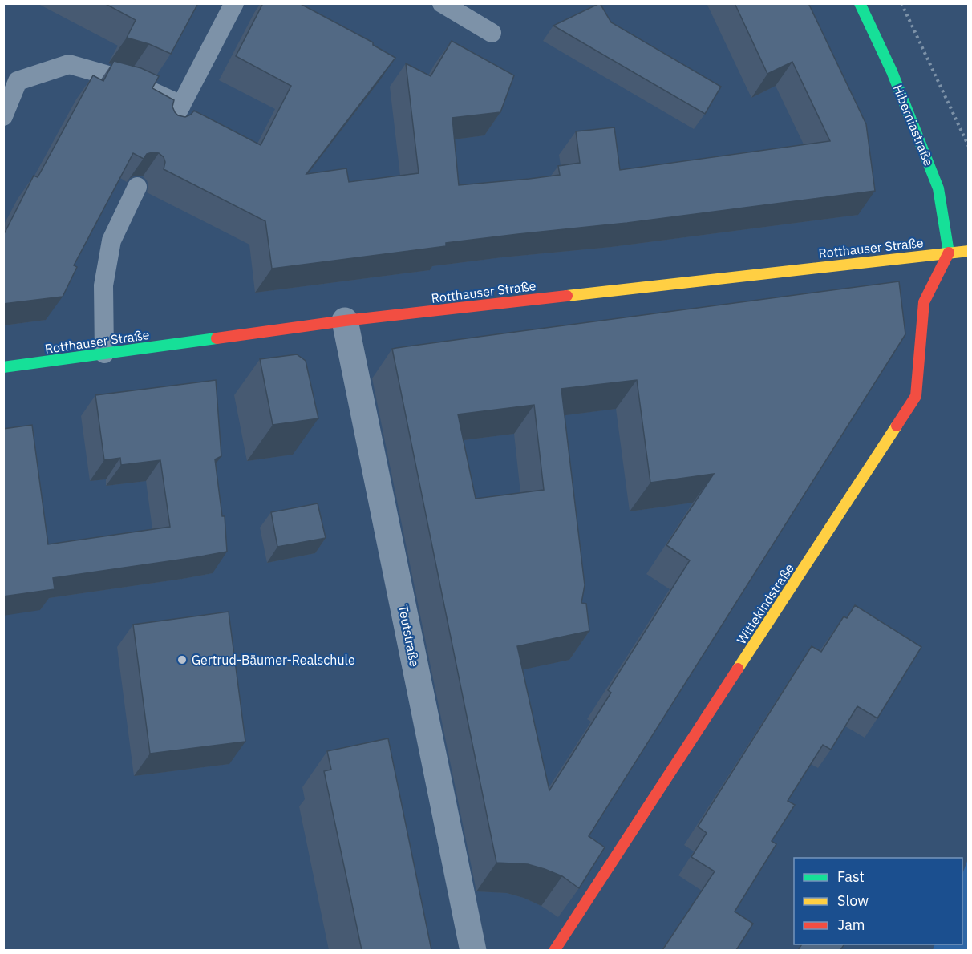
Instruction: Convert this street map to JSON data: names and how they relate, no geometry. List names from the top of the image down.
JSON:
{
  "streets": {
    "main road": ["Hiberniastraße", "Rotthauser Straße", "Wittekindstraße"],
    "street": ["Teutstraße"]
  },
  "crossings": [
    ["Hiberniastraße", "Rotthauser Straße"],
    ["Hiberniastraße", "Wittekindstraße"],
    ["Rotthauser Straße", "Wittekindstraße"],
    ["Rotthauser Straße", "Teutstraße"]
  ],
  "places": ["Gertrud-Bäumer-Realschule"],
  "legend": ["Fast", "Slow", "Jam"]
}
